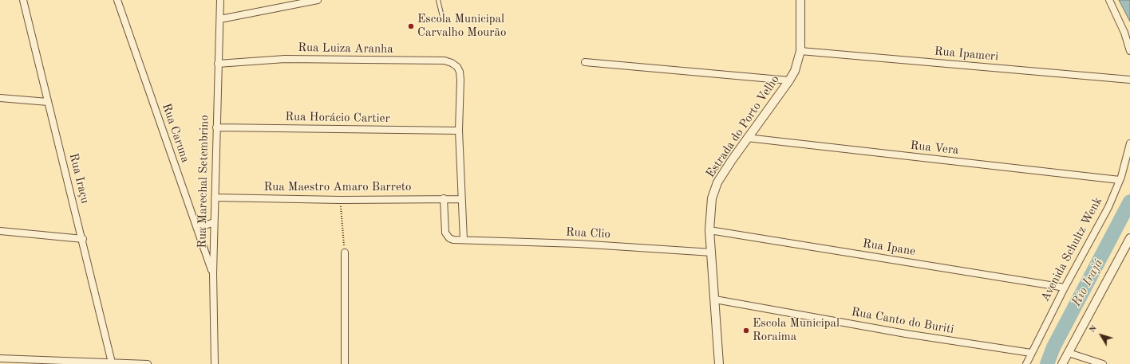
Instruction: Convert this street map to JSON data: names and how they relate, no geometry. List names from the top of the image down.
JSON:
{
  "streets": {
    "street": [
      "Rua Luiza Aranha",
      "Rua Ipameri",
      "Rua Horácio Cartier",
      "Estrada do Porto Velho",
      "Rua Caruna",
      "Rua Vera",
      "Rua Iraçu",
      "Rua Marechal Setembrino",
      "Rua Maestro Amaro Barreto",
      "Rua Clio",
      "Rua Ipane",
      "Avenida Schultz Wenk",
      "Rua Canto do Buriti"
    ]
  },
  "crossings": [
    ["Rua Luiza Aranha", "Rua Horácio Cartier"],
    ["Rua Luiza Aranha", "Rua Marechal Setembrino"],
    ["Rua Ipameri", "Estrada do Porto Velho"],
    ["Rua Horácio Cartier", "Rua Marechal Setembrino"],
    ["Estrada do Porto Velho", "Rua Vera"],
    ["Estrada do Porto Velho", "Rua Clio"],
    ["Estrada do Porto Velho", "Rua Ipane"],
    ["Estrada do Porto Velho", "Rua Canto do Buriti"],
    ["Rua Caruna", "Rua Marechal Setembrino"],
    ["Rua Vera", "Avenida Schultz Wenk"],
    ["Rua Marechal Setembrino", "Rua Maestro Amaro Barreto"],
    ["Rua Maestro Amaro Barreto", "Rua Clio"],
    ["Rua Ipane", "Avenida Schultz Wenk"],
    ["Avenida Schultz Wenk", "Rua Canto do Buriti"]
  ],
  "water": ["Rio Irajá"],
  "places": ["Escola Municipal Carvalho Mourão", "Escola Municipal Roraima"],
  "north": "top left"
}
